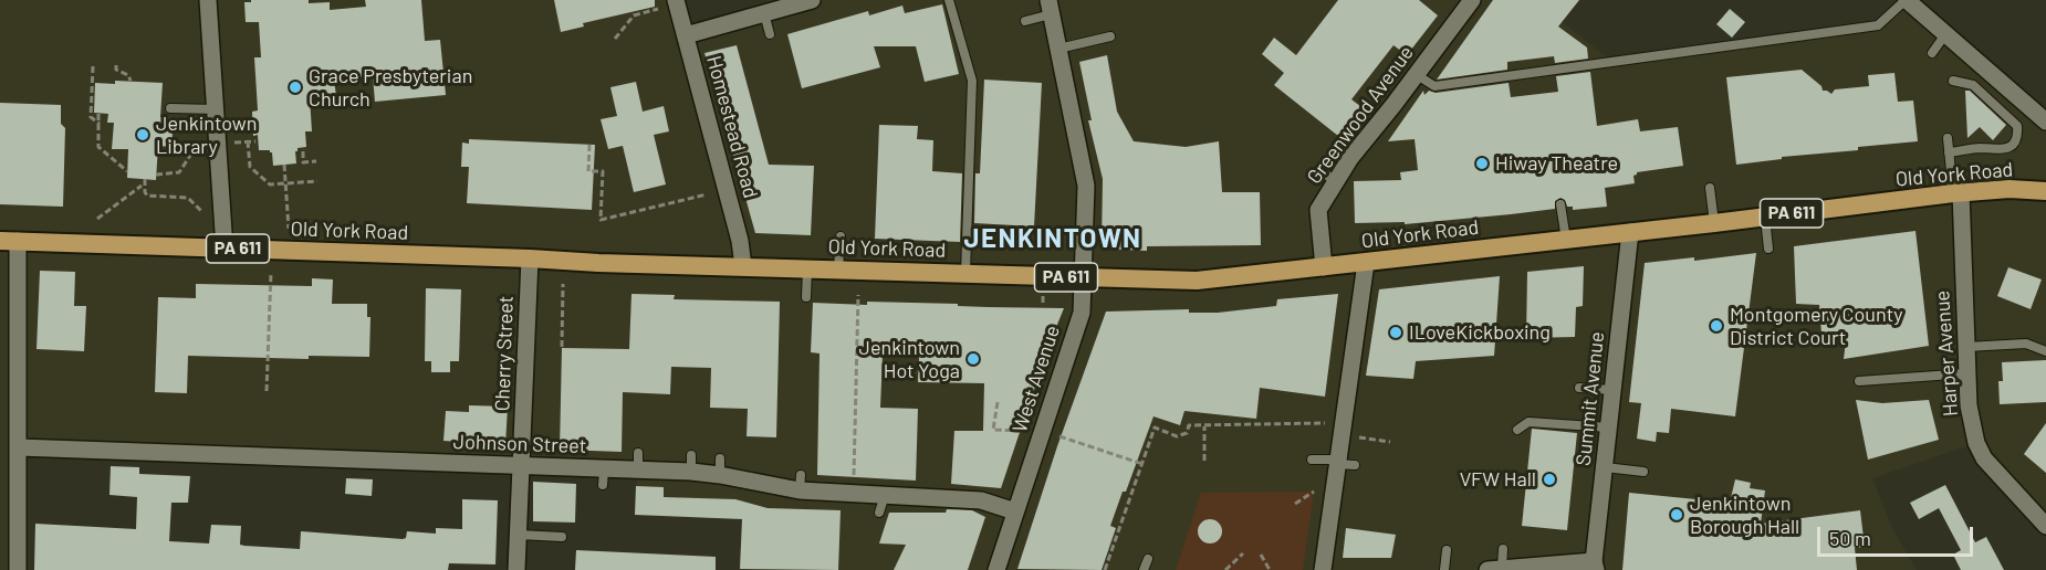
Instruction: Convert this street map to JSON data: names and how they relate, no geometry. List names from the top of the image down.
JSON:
{
  "streets": {
    "highway": ["Old York Road", "PA 611"],
    "street": [
      "Greenwood Avenue",
      "Homestead Road",
      "Cherry Street",
      "Harper Avenue",
      "West Avenue",
      "Summit Avenue",
      "Johnson Street"
    ]
  },
  "crossings": [
    ["Greenwood Avenue", "Old York Road"],
    ["Homestead Road", "Old York Road"],
    ["Old York Road", "Cherry Street"],
    ["Old York Road", "Harper Avenue"],
    ["Old York Road", "West Avenue"],
    ["Old York Road", "Summit Avenue"],
    ["Cherry Street", "Johnson Street"],
    ["West Avenue", "Johnson Street"]
  ],
  "districts": ["JENKINTOWN"],
  "places": [
    "Grace Presbyterian Church",
    "Jenkintown Library",
    "Hiway Theatre",
    "Montgomery County District Court",
    "ILoveKickboxing",
    "Jenkintown Hot Yoga",
    "VFW Hall",
    "Jenkintown Borough Hall"
  ],
  "scale_bar": "50 m"
}
